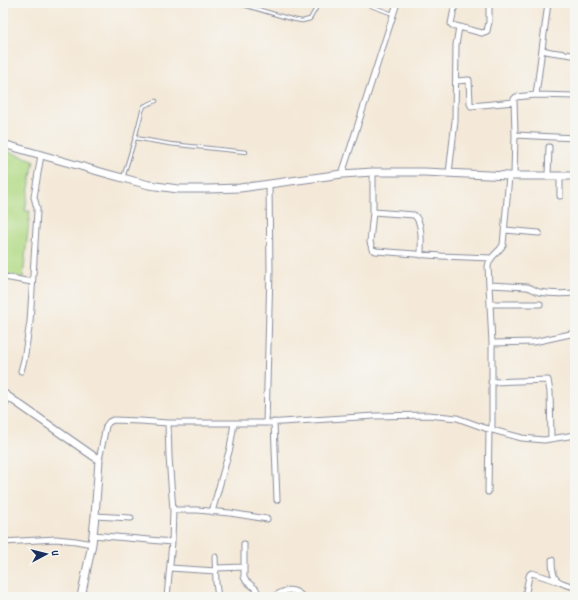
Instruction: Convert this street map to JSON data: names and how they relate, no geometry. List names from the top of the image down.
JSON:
{
  "north": "right"
}
